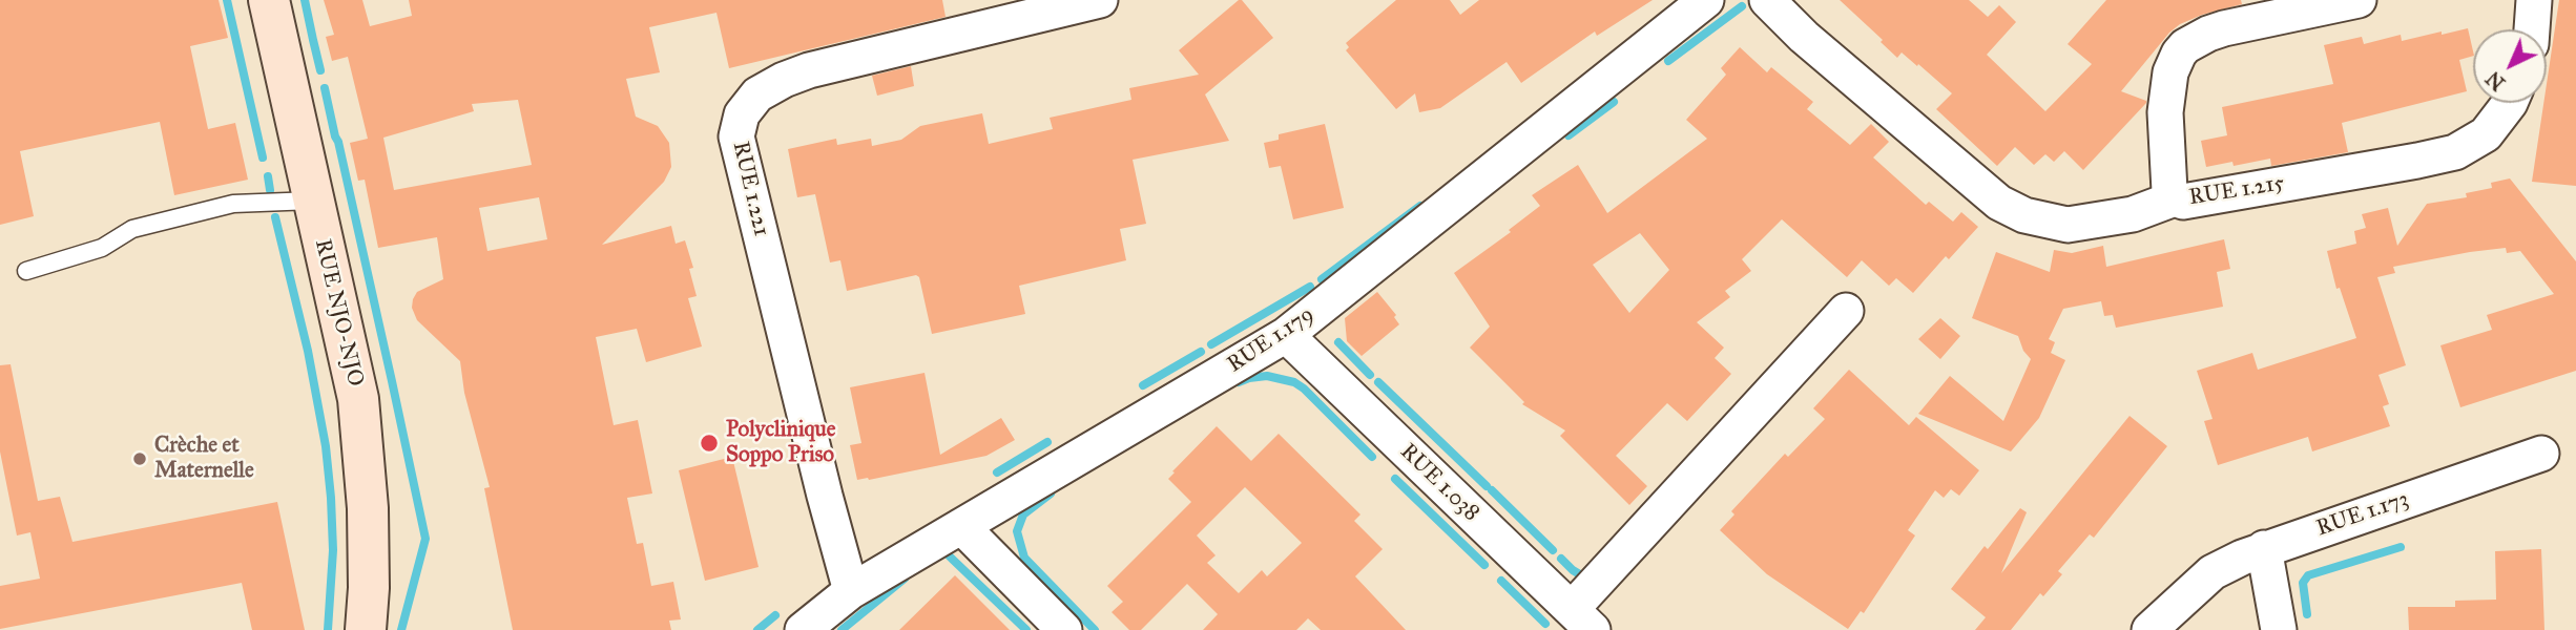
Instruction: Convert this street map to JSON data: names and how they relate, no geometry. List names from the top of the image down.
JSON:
{
  "streets": {
    "main road": ["RUE NJO-NJO"],
    "street": [
      "RUE 1.221",
      "RUE 1.215",
      "RUE 1.179",
      "RUE 1.038",
      "RUE 1.173"
    ]
  },
  "crossings": [
    ["RUE 1.221", "RUE 1.179"],
    ["RUE 1.179", "RUE 1.038"]
  ],
  "places": ["Polyclinique Soppo Priso", "Crèche et Maternelle"],
  "north": "bottom left"
}
